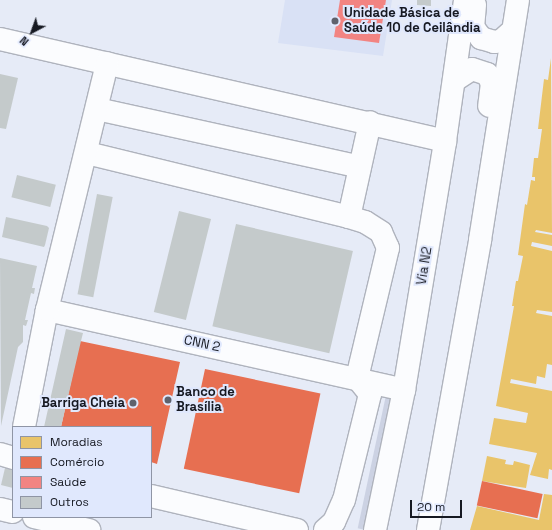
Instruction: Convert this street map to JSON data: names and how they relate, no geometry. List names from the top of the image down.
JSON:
{
  "streets": {
    "street": ["Via N2", "CNN 2"]
  },
  "crossings": [
    ["Via N2", "CNN 2"]
  ],
  "places": ["Unidade Básica de Saúde 10 de Ceilândia", "Banco de Brasília", "Barriga Cheia"],
  "legend": [
    "Moradias",
    "Comércio",
    "Saúde",
    "Outros"
  ],
  "scale_bar": "20 m",
  "north": "bottom left"
}
